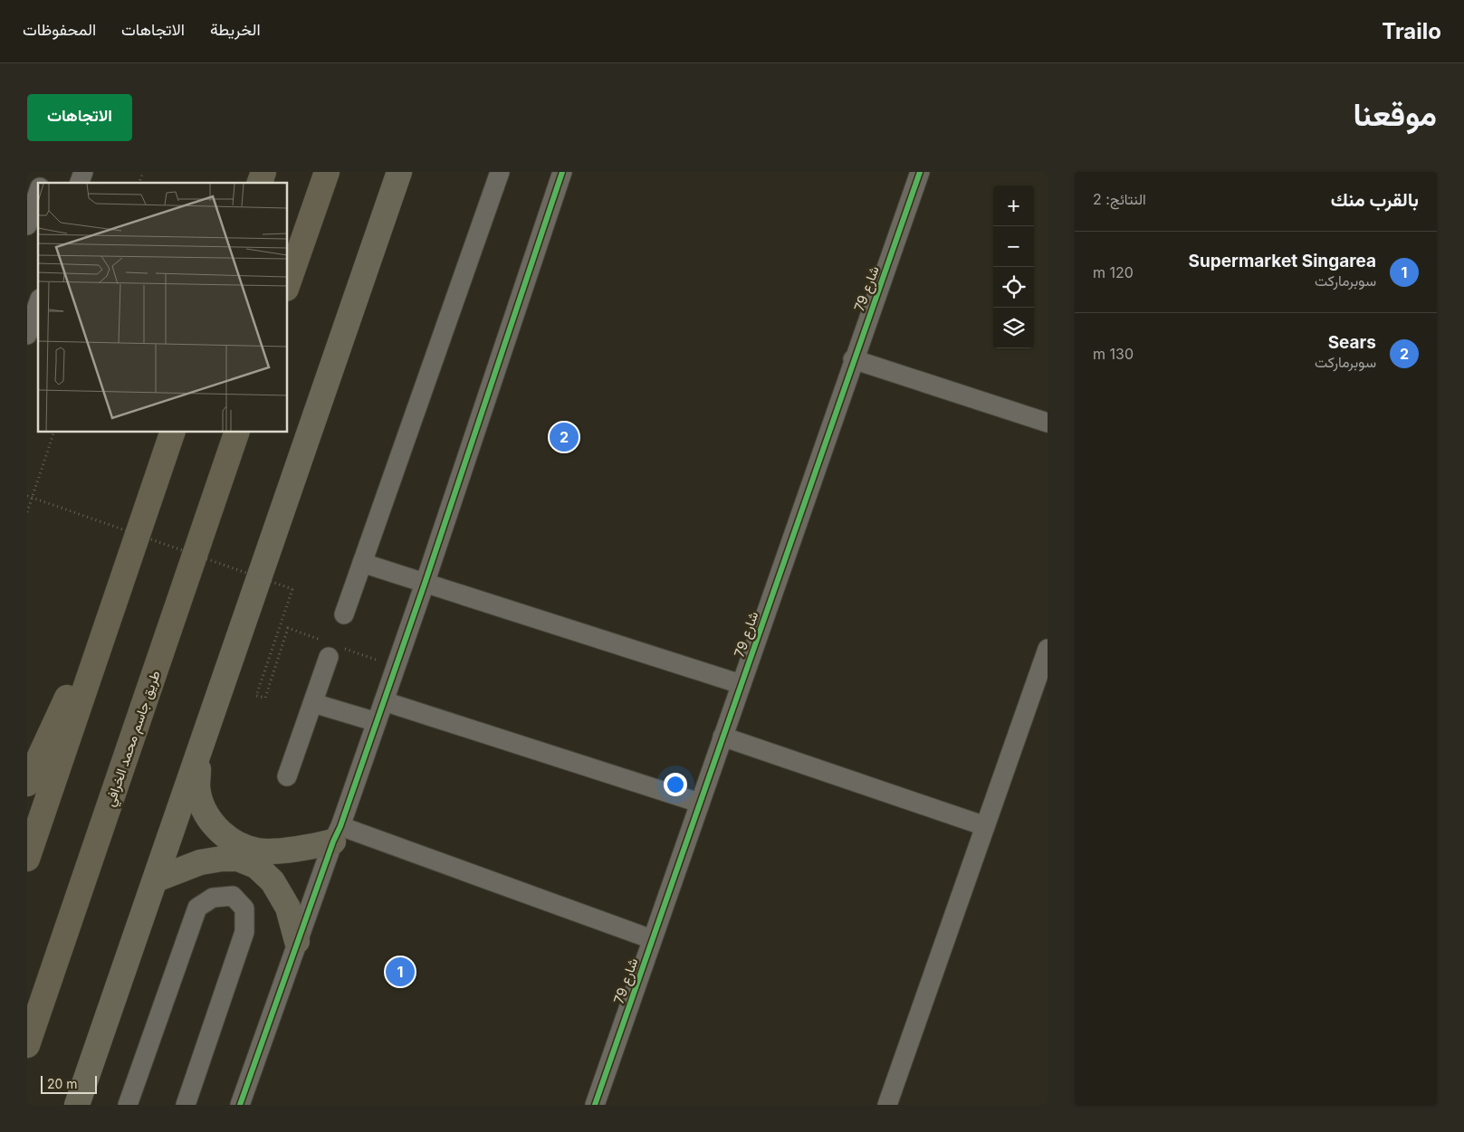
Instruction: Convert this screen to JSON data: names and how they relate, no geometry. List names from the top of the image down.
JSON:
{
  "streets": {
    "highway": ["طريق جاسم محمد الخرافي"],
    "street": ["شارع 79"]
  },
  "scale_bar": "20 m",
  "page": {
    "header": "Trailo",
    "nav": ["الخريطة", "الاتجاهات", "المحفوظات"],
    "title": "موقعنا",
    "buttons": "الاتجاهات",
    "heading": ["بالقرب منك", "النتائج: 2"],
    "map_buttons": ["+", "−"],
    "list": [
      {
        "mark": "1",
        "name": "Supermarket Singarea",
        "note": "سوبرماركت",
        "value": "120 m"
      },
      {
        "mark": "2",
        "name": "Sears",
        "note": "سوبرماركت",
        "value": "130 m"
      }
    ],
    "pins": ["2", "1"],
    "scale": "20 m"
  }
}
